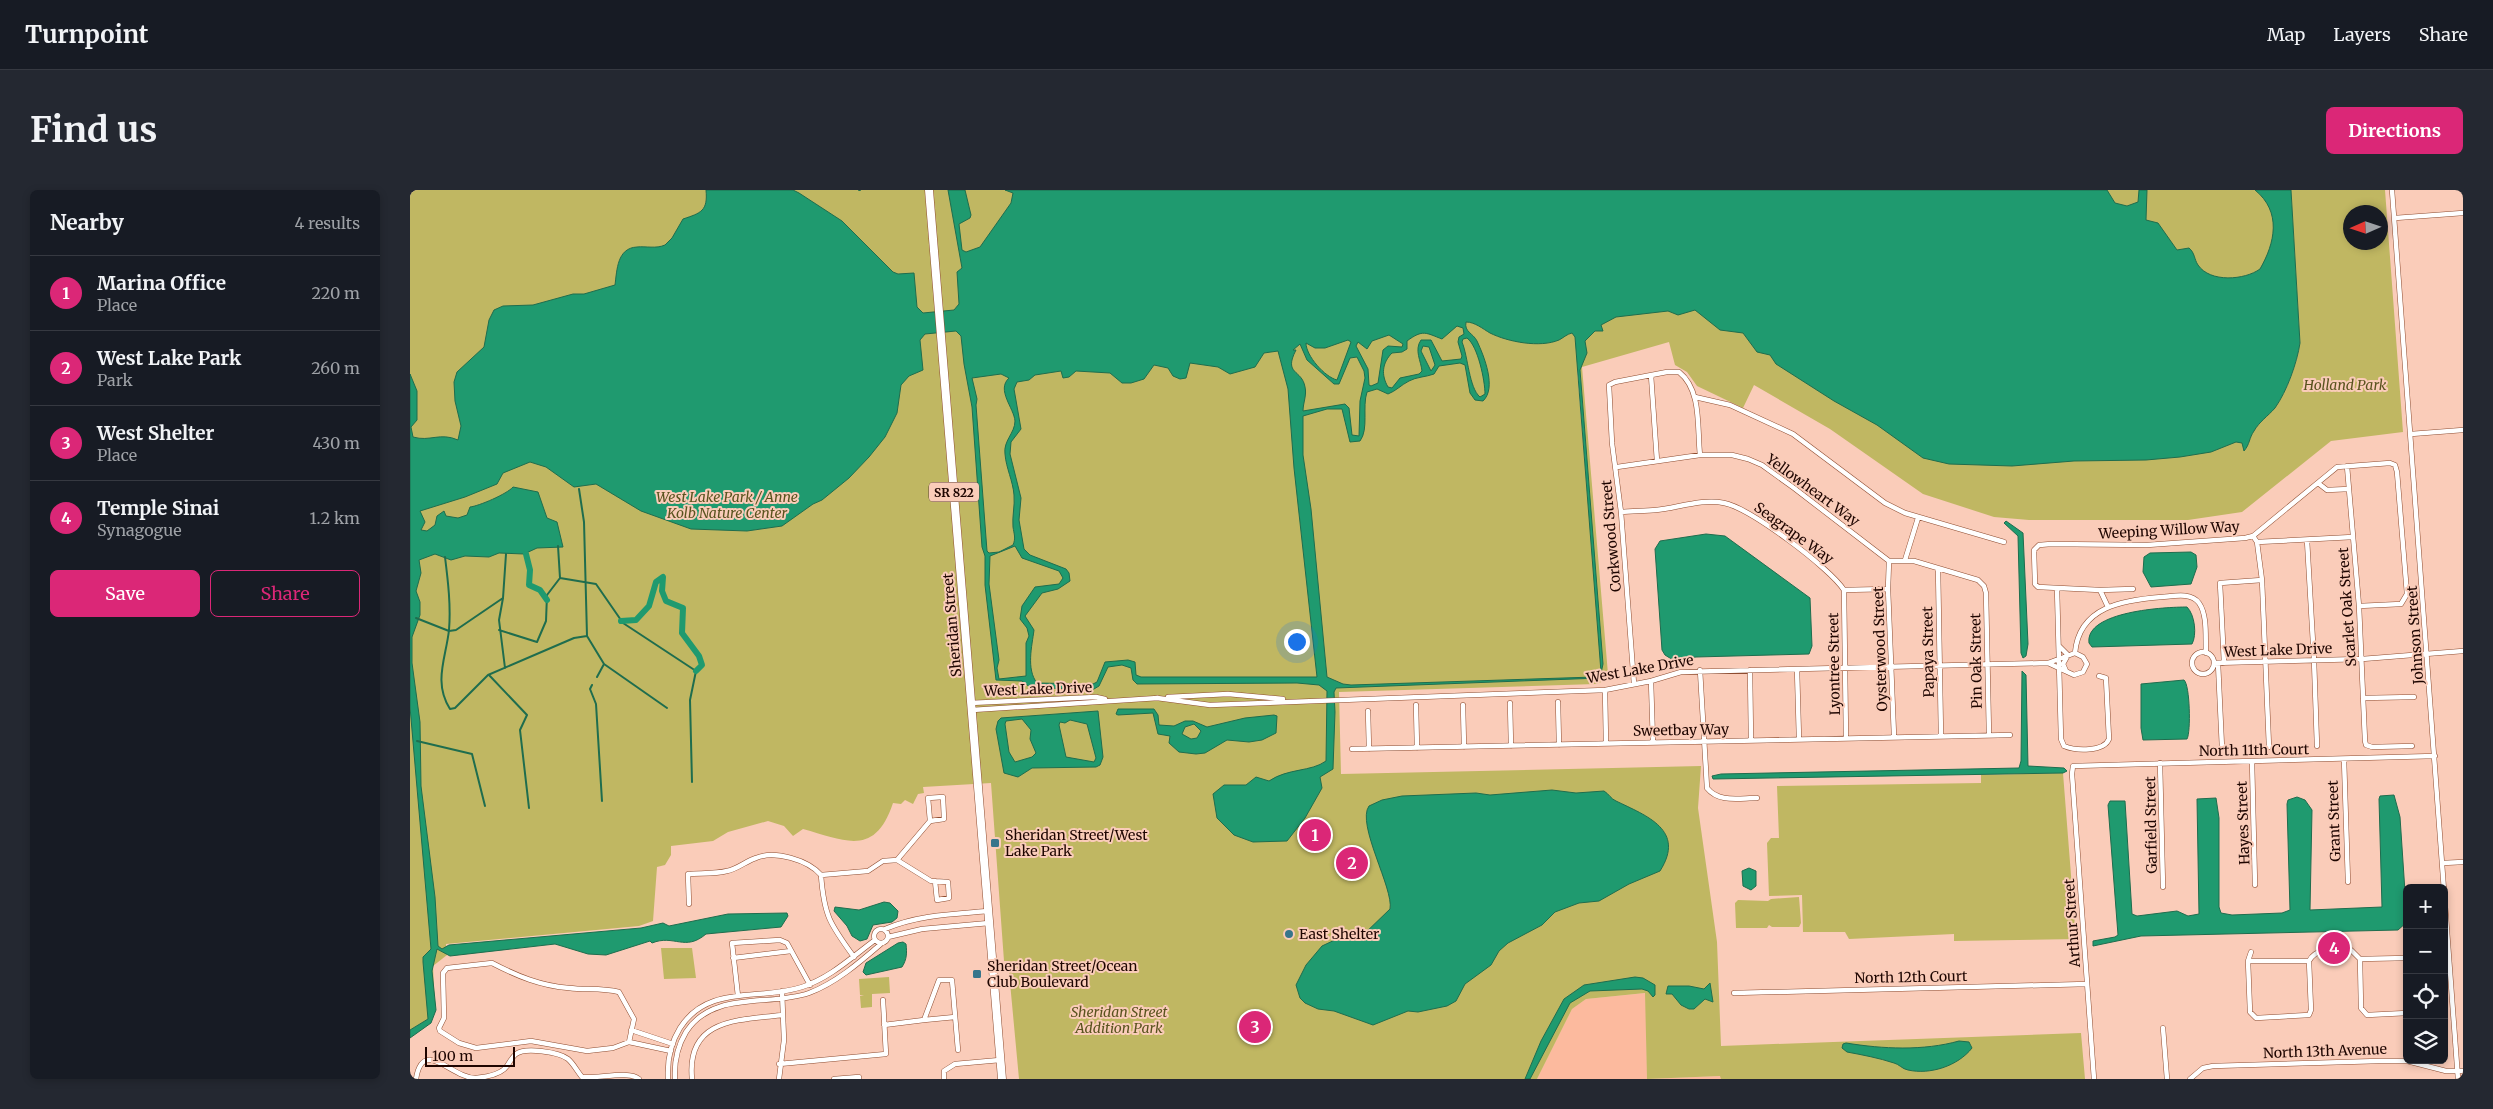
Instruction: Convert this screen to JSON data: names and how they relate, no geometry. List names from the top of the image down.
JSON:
{
  "streets": {
    "main road": ["SR 822", "Sheridan Street"],
    "street": [
      "Yellowheart Way",
      "Weeping Willow Way",
      "Seagrape Way",
      "Corkwood Street",
      "Scarlet Oak Street",
      "Johnson Street",
      "Oysterwood Street",
      "West Lake Drive",
      "Papaya Street",
      "Pin Oak Street",
      "Lyontree Street",
      "Sweetbay Way",
      "North 11th Court",
      "Grant Street",
      "Hayes Street",
      "Garfield Street",
      "Arthur Street",
      "North 12th Court",
      "North 13th Avenue"
    ]
  },
  "crossings": [
    ["Yellowheart Way", "Corkwood Street"],
    ["Yellowheart Way", "Oysterwood Street"],
    ["Weeping Willow Way", "Scarlet Oak Street"],
    ["Seagrape Way", "Corkwood Street"],
    ["Seagrape Way", "Lyontree Street"],
    ["Corkwood Street", "West Lake Drive"],
    ["Scarlet Oak Street", "West Lake Drive"],
    ["Sheridan Street", "West Lake Drive"],
    ["Johnson Street", "West Lake Drive"],
    ["Johnson Street", "North 11th Court"],
    ["Johnson Street", "North 13th Avenue"],
    ["Oysterwood Street", "West Lake Drive"],
    ["Oysterwood Street", "Sweetbay Way"],
    ["West Lake Drive", "Papaya Street"],
    ["West Lake Drive", "Pin Oak Street"],
    ["West Lake Drive", "Lyontree Street"],
    ["Papaya Street", "Pin Oak Street"],
    ["Papaya Street", "Sweetbay Way"],
    ["Pin Oak Street", "Sweetbay Way"],
    ["Lyontree Street", "Sweetbay Way"],
    ["North 11th Court", "Grant Street"],
    ["North 11th Court", "Hayes Street"],
    ["North 11th Court", "Garfield Street"],
    ["North 11th Court", "Arthur Street"],
    ["Arthur Street", "North 12th Court"]
  ],
  "parks": ["Holland Park", "West Lake Park / Anne Kolb Nature Center", "Sheridan Street Addition Park"],
  "places": {
    "transit": ["Sheridan Street/West Lake Park", "Sheridan Street/Ocean Club Boulevard"],
    "other": ["East Shelter"]
  },
  "scale_bar": "100 m",
  "north": "left",
  "page": {
    "header": "Turnpoint",
    "nav": ["Map", "Layers", "Share"],
    "buttons": [
      "Directions",
      ["Save", "Share"]
    ],
    "title": "Find us",
    "heading": ["Nearby", "4 results"],
    "list": [
      {
        "mark": "1",
        "name": "Marina Office",
        "note": "Place",
        "value": "220 m"
      },
      {
        "mark": "2",
        "name": "West Lake Park",
        "note": "Park",
        "value": "260 m"
      },
      {
        "mark": "3",
        "name": "West Shelter",
        "note": "Place",
        "value": "430 m"
      },
      {
        "mark": "4",
        "name": "Temple Sinai",
        "note": "Synagogue",
        "value": "1.2 km"
      }
    ],
    "pins": [
      "1",
      "2",
      "4",
      "3"
    ],
    "map_buttons": ["+", "−"],
    "scale": "100 m"
  }
}
